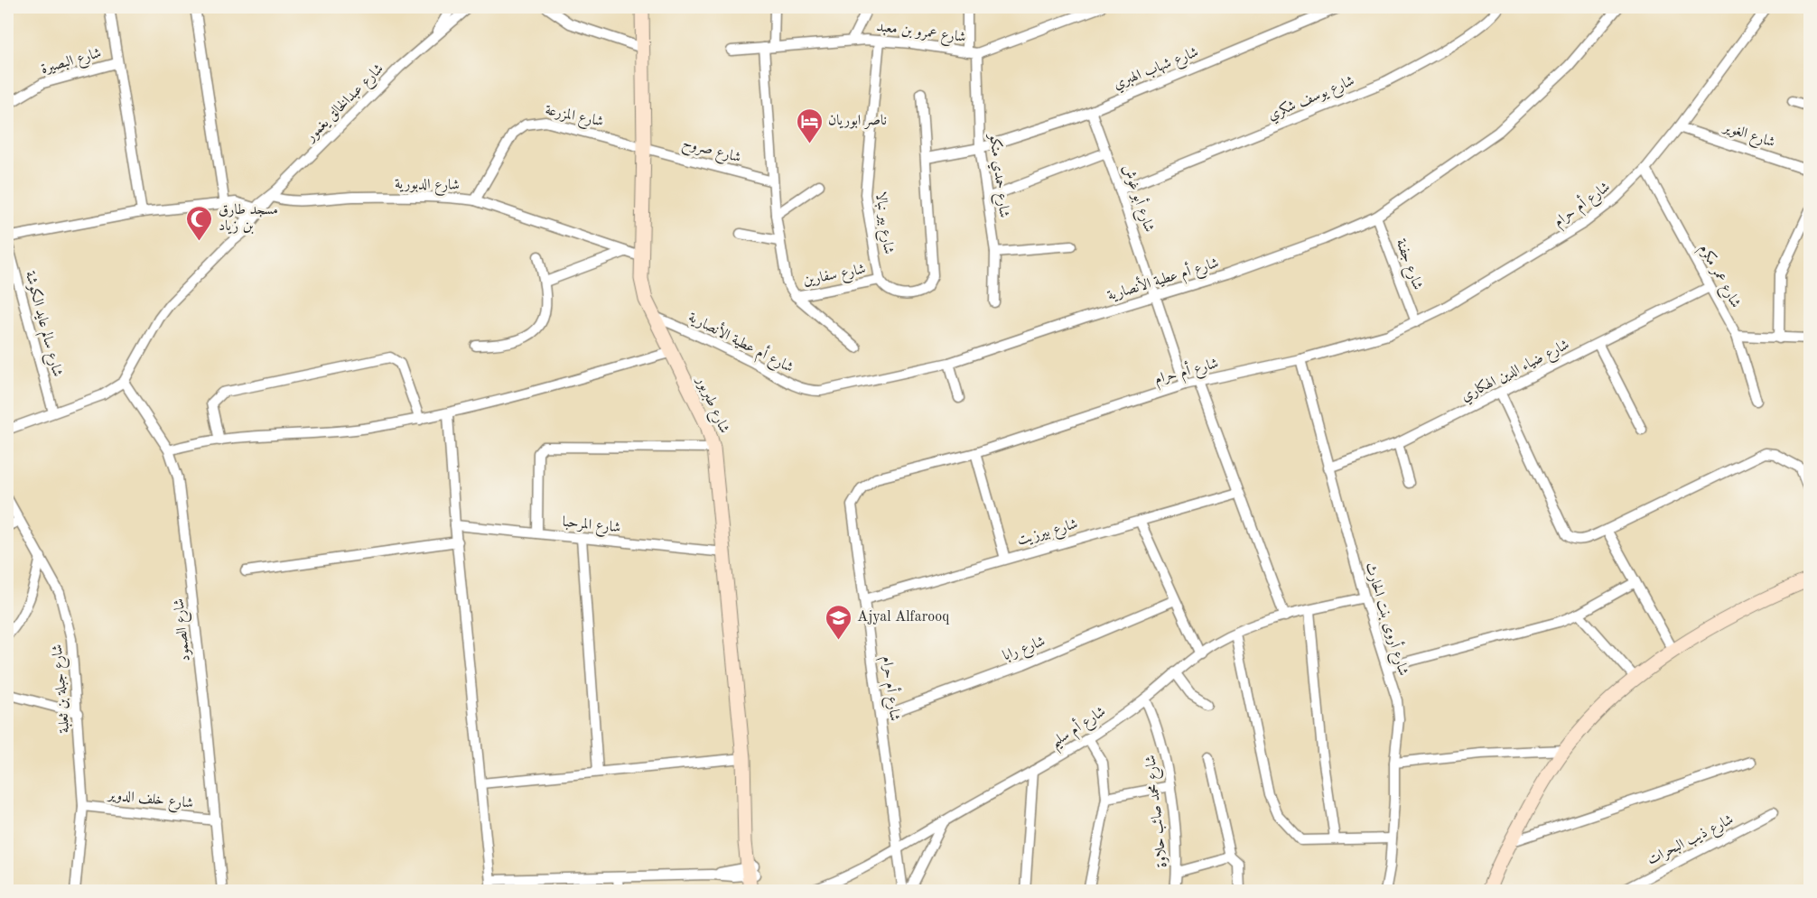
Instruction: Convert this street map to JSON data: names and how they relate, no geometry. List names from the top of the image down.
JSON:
{
  "streets": {
    "street": [
      "شارع عمرو بن معبد",
      "شارع البصيرة",
      "شارع شهاب الهبري",
      "شارع يوسف شكري",
      "شارع عبدالخالق يغمور",
      "شارع المزرعة",
      "شارع الغوير",
      "شارع صروح",
      "شارع حمدي منكو",
      "شارع الدبورية",
      "شارع أبو غوش",
      "شارع أم حرام",
      "شارع بير نبالا",
      "شارع جفنة",
      "شارع سفارين",
      "شارع عمر مكرم",
      "شارع أم عطية الأنصارية",
      "شارع سالم عايد الكوشة",
      "شارع ضياء الدين الهكاري",
      "شارع طبربور",
      "شارع المرحبا",
      "شارع بيرزيت",
      "شارع أروى بنت الحارث",
      "شارع الصمود",
      "شارع رابا",
      "شارع جبلة بن ثعلبة",
      "شارع أم سليم",
      "شارع خلف الدوير",
      "شارع محمد صائب حلاوة",
      "شارع ذيب البحرات"
    ]
  },
  "crossings": [
    ["شارع عمرو بن معبد", "شارع حمدي منكو"],
    ["شارع عمرو بن معبد", "شارع بير نبالا"],
    ["شارع عمرو بن معبد", "شارع سفارين"],
    ["شارع شهاب الهبري", "شارع حمدي منكو"],
    ["شارع شهاب الهبري", "شارع أبو غوش"],
    ["شارع يوسف شكري", "شارع أبو غوش"],
    ["شارع عبدالخالق يغمور", "شارع الدبورية"],
    ["شارع عبدالخالق يغمور", "شارع سالم عايد الكوشة"],
    ["شارع عبدالخالق يغمور", "شارع الصمود"],
    ["شارع المزرعة", "شارع صروح"],
    ["شارع المزرعة", "شارع الدبورية"],
    ["شارع المزرعة", "شارع طبربور"],
    ["شارع الغوير", "شارع أم حرام"],
    ["شارع صروح", "شارع سفارين"],
    ["شارع صروح", "شارع طبربور"],
    ["شارع الدبورية", "شارع طبربور"],
    ["شارع أبو غوش", "شارع أم حرام"],
    ["شارع أبو غوش", "شارع أم عطية الأنصارية"],
    ["شارع أم حرام", "شارع جفنة"],
    ["شارع أم حرام", "شارع عمر مكرم"],
    ["شارع أم حرام", "شارع بيرزيت"],
    ["شارع أم حرام", "شارع أروى بنت الحارث"],
    ["شارع أم حرام", "شارع رابا"],
    ["شارع أم حرام", "شارع أم سليم"],
    ["شارع بير نبالا", "شارع سفارين"],
    ["شارع جفنة", "شارع أم عطية الأنصارية"],
    ["شارع عمر مكرم", "شارع ضياء الدين الهكاري"],
    ["شارع أم عطية الأنصارية", "شارع طبربور"],
    ["شارع ضياء الدين الهكاري", "شارع أروى بنت الحارث"],
    ["شارع طبربور", "شارع المرحبا"],
    ["شارع أروى بنت الحارث", "شارع أم سليم"],
    ["شارع الصمود", "شارع خلف الدوير"],
    ["شارع جبلة بن ثعلبة", "شارع خلف الدوير"],
    ["شارع أم سليم", "شارع محمد صائب حلاوة"]
  ],
  "places": {
    "hotel": ["ناصر ابوريان"],
    "mosque": ["مسجد طارق بن زياد"],
    "school or university": ["Ajyal Alfarooq"]
  }
}
